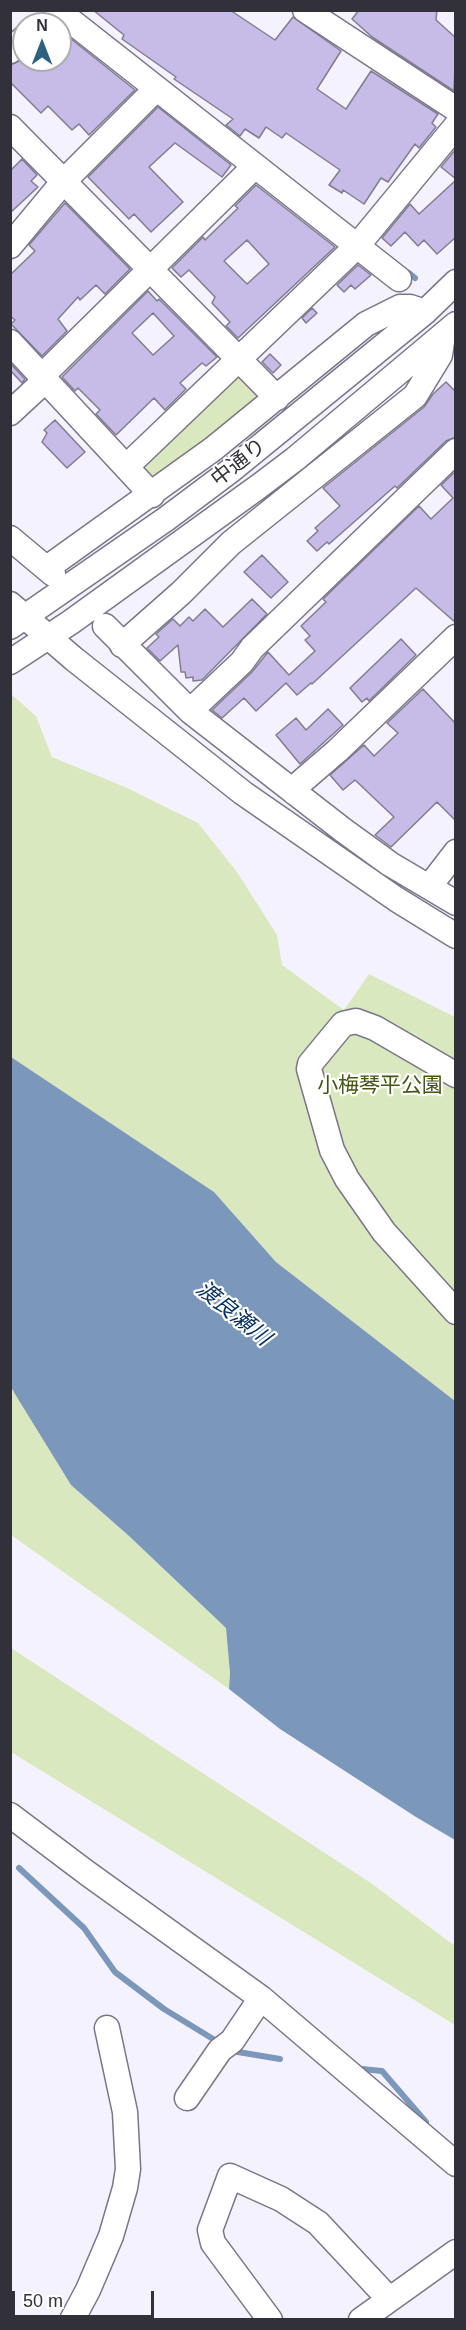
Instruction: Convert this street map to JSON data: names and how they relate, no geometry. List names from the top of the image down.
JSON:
{
  "streets": {
    "street": ["中通り"]
  },
  "water": ["渡良瀬川"],
  "parks": ["小梅琴平公園"],
  "scale_bar": "50 m",
  "north": "top"
}
